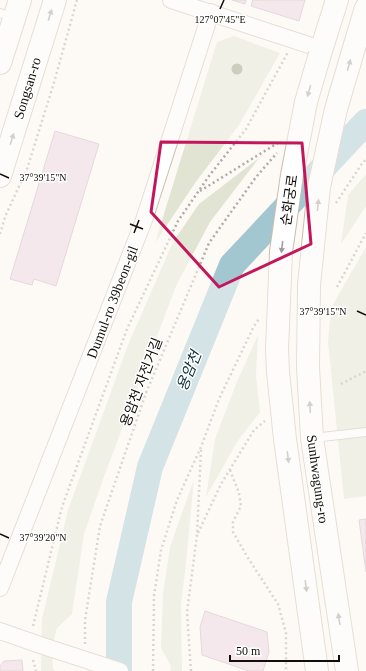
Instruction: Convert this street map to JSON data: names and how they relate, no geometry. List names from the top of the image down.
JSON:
{
  "streets": {
    "street": [
      "Songsan-ro",
      "순화궁로",
      "Dumul-ro 39beon-gil",
      "Sunhwagung-ro"
    ],
    "path": ["용암천 자전거길"]
  },
  "crossings": [
    ["순화궁로", "Sunhwagung-ro"]
  ],
  "one_way": ["Songsan-ro"],
  "water": ["용암천"],
  "scale_bar": "50 m",
  "coordinates": ["127°07'45\"E", "37°39'15\"N", "37°39'20\"N"]
}
